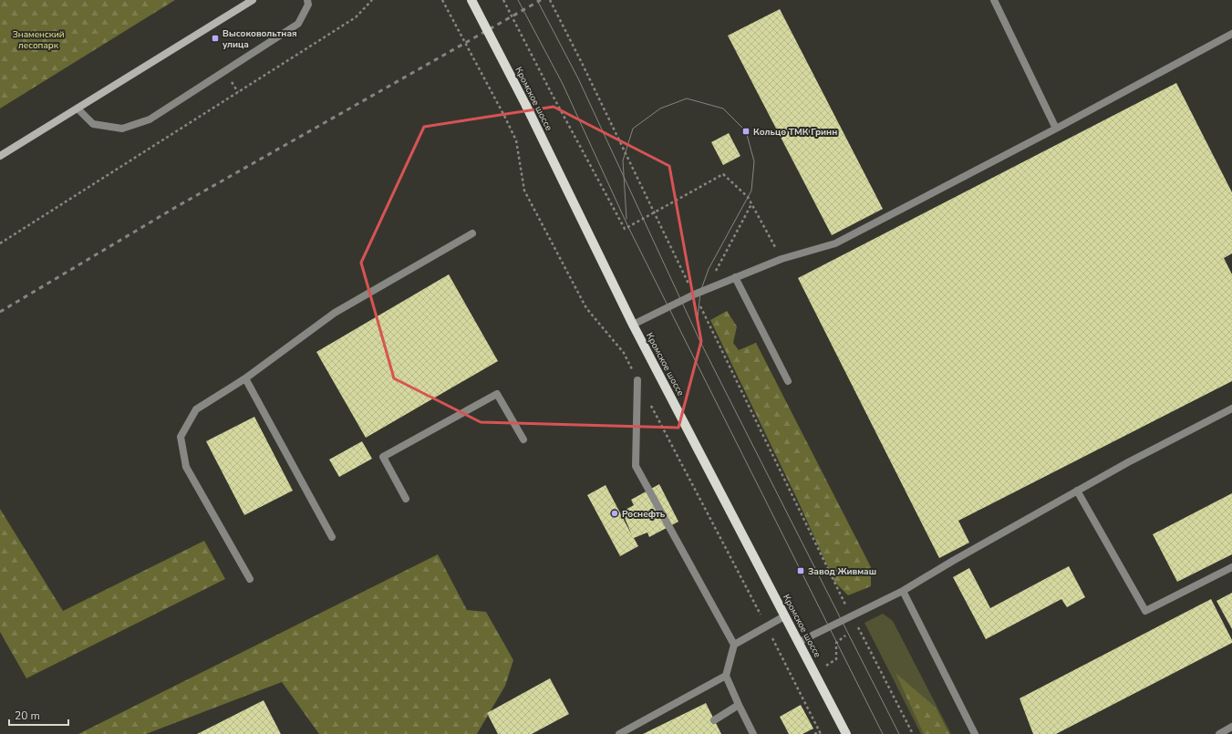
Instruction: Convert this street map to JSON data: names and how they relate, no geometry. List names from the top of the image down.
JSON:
{
  "streets": {
    "main road": ["Кромское шоссе"]
  },
  "parks": ["Знаменский лесопарк"],
  "places": {
    "transit": ["Высоковольтная улица", "Кольцо ТМК Гринн", "Завод Живмаш"],
    "other": ["Роснефть"]
  },
  "scale_bar": "20 m"
}
